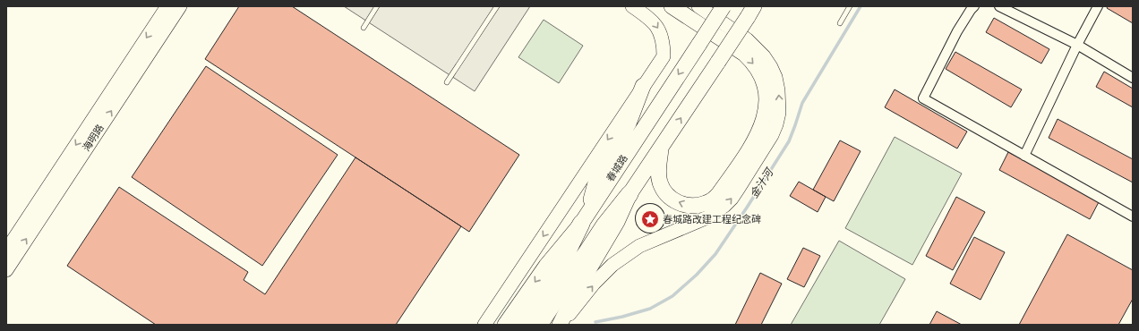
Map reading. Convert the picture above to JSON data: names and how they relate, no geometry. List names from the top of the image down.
{
  "streets": {
    "main road": ["海明路", "春城路"]
  },
  "water": ["金汁河"],
  "places": {
    "place": ["春城路改建工程纪念碑"]
  }
}
